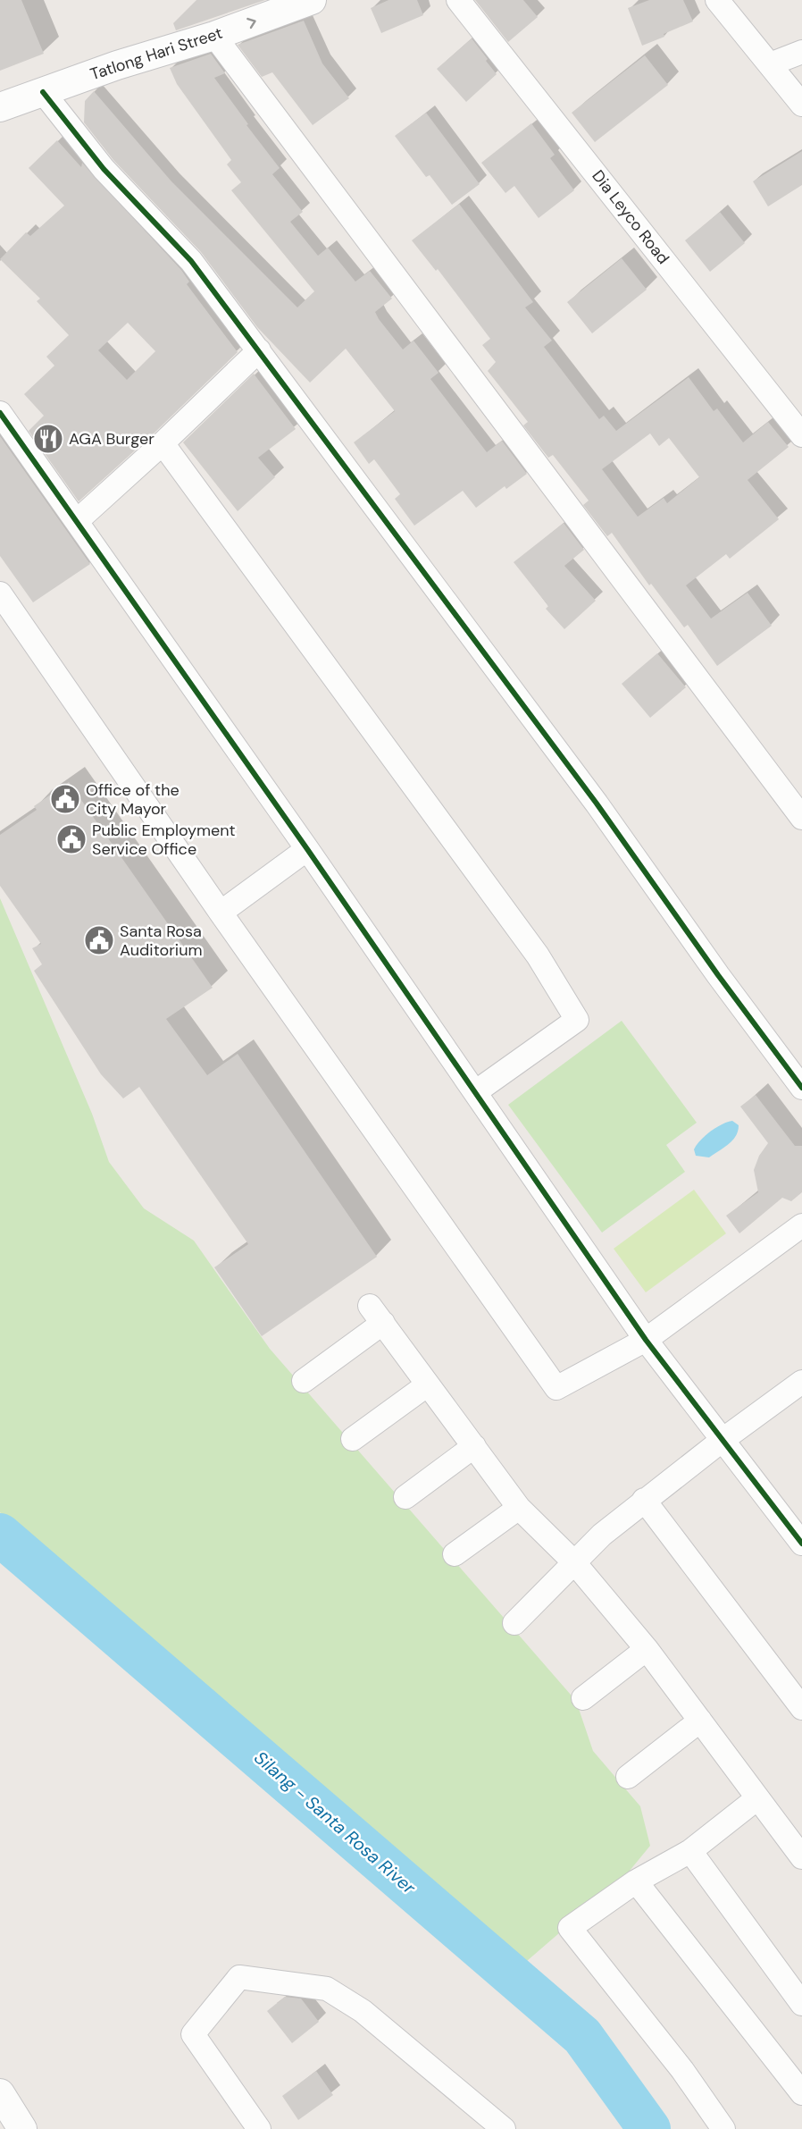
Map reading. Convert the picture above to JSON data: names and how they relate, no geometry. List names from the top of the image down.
{
  "streets": {
    "street": ["Tatlong Hari Street", "Dia Leyco Road"]
  },
  "water": ["Silang - Santa Rosa River"],
  "places": {
    "restaurant": ["AGA Burger"],
    "public building": ["Office of the City Mayor", "Public Employment Service Office", "Santa Rosa Auditorium"]
  }
}
